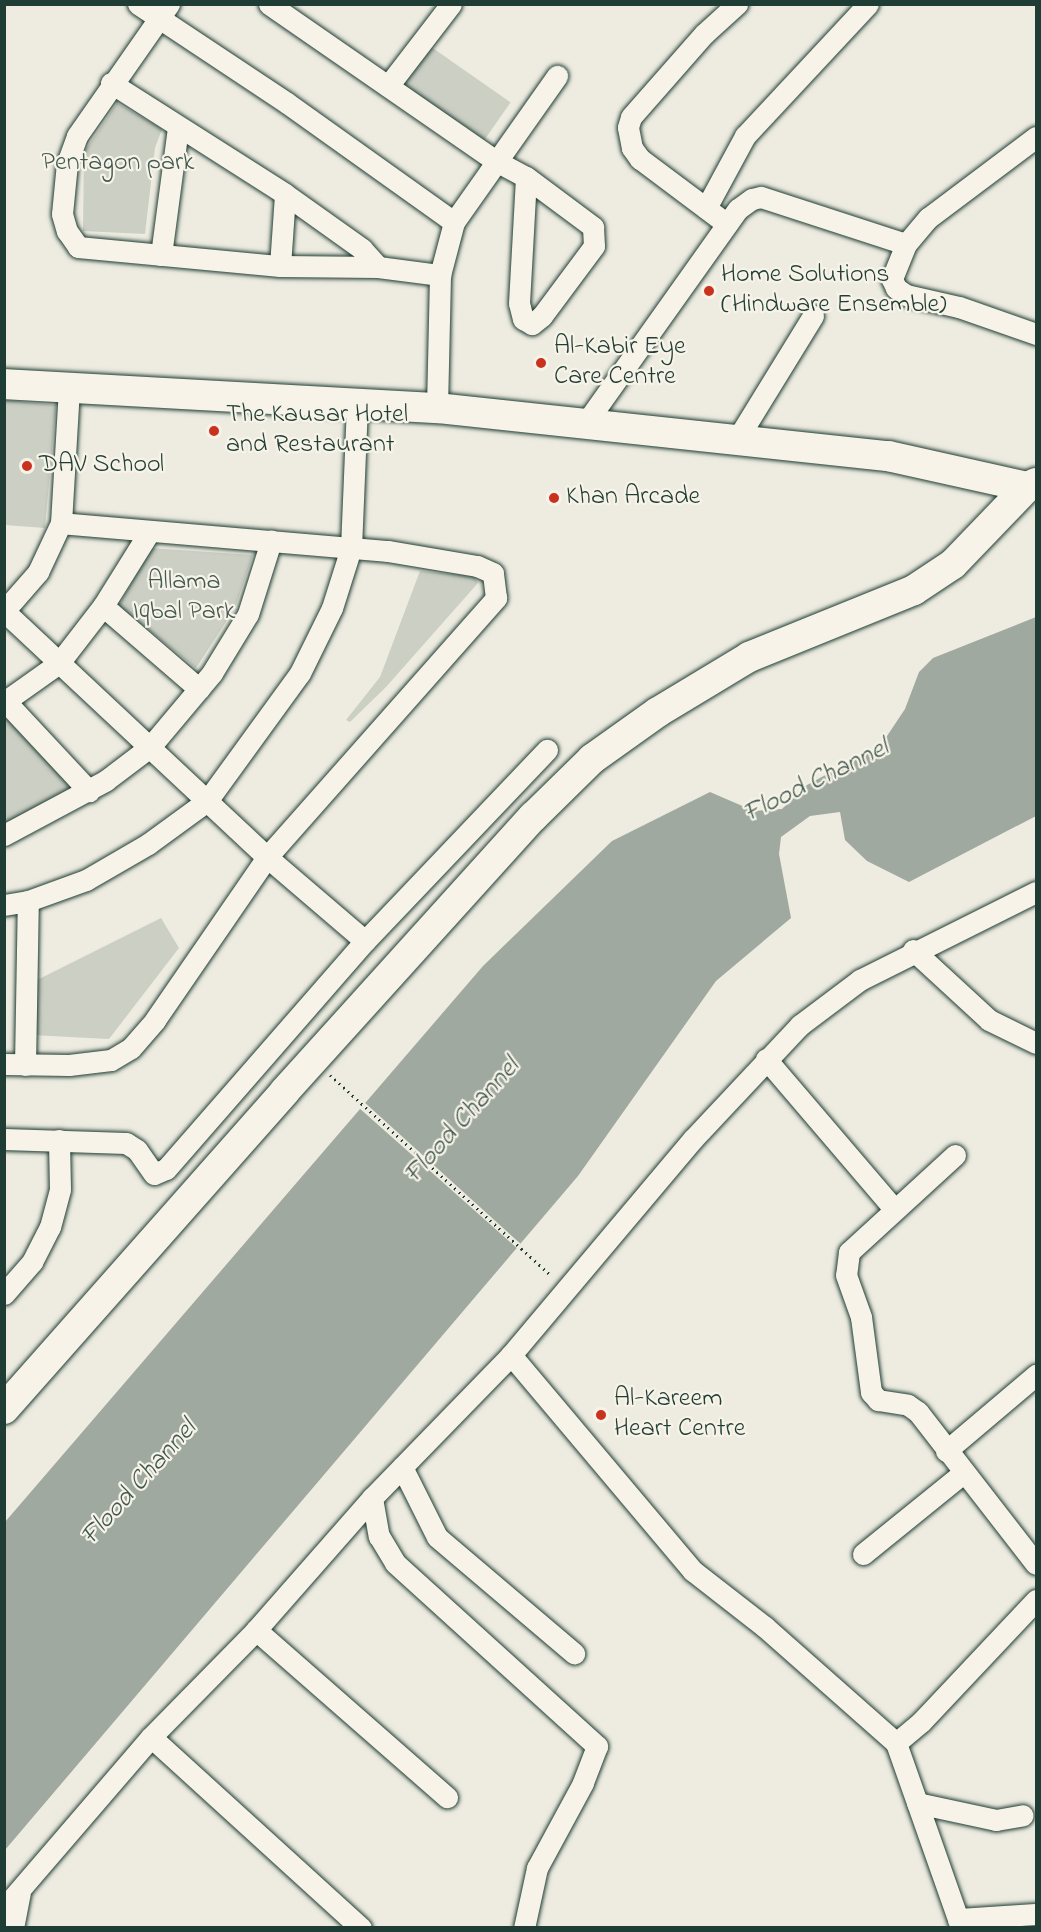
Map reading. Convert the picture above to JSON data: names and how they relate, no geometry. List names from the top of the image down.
{
  "water": ["Flood Channel"],
  "parks": ["Pentagon park", "Allama Iqbal Park"],
  "places": [
    "Home Solutions (Hindware Ensemble)",
    "Al-Kabir Eye Care Centre",
    "The Kausar Hotel and Restaurant",
    "DAV School",
    "Khan Arcade",
    "Al-Kareem Heart Centre"
  ]
}
